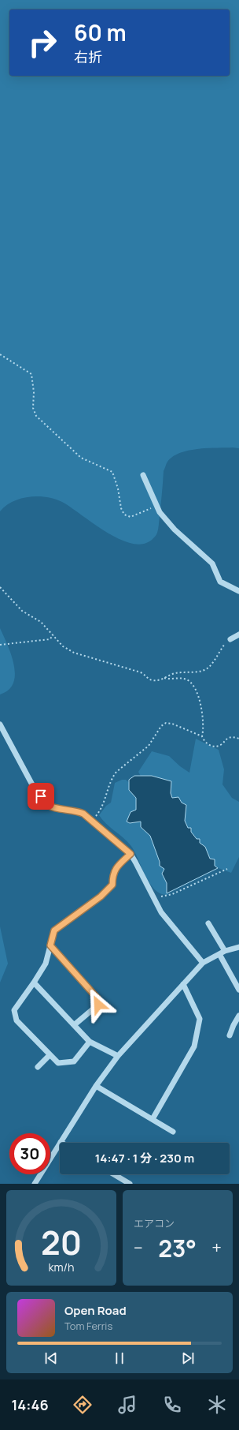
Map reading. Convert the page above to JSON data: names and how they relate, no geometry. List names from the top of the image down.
{
  "page": {
    "turn": ["60 m", "右折"],
    "limit": "30",
    "trip": "14:47 · 1 分 · 230 m",
    "tile": "エアコン",
    "heat": ["−", "23°", "+"],
    "song": ["Open Road", "Tom Ferris"],
    "tabs": "14:46",
    "gauge": ["20", "km/h"]
  }
}
